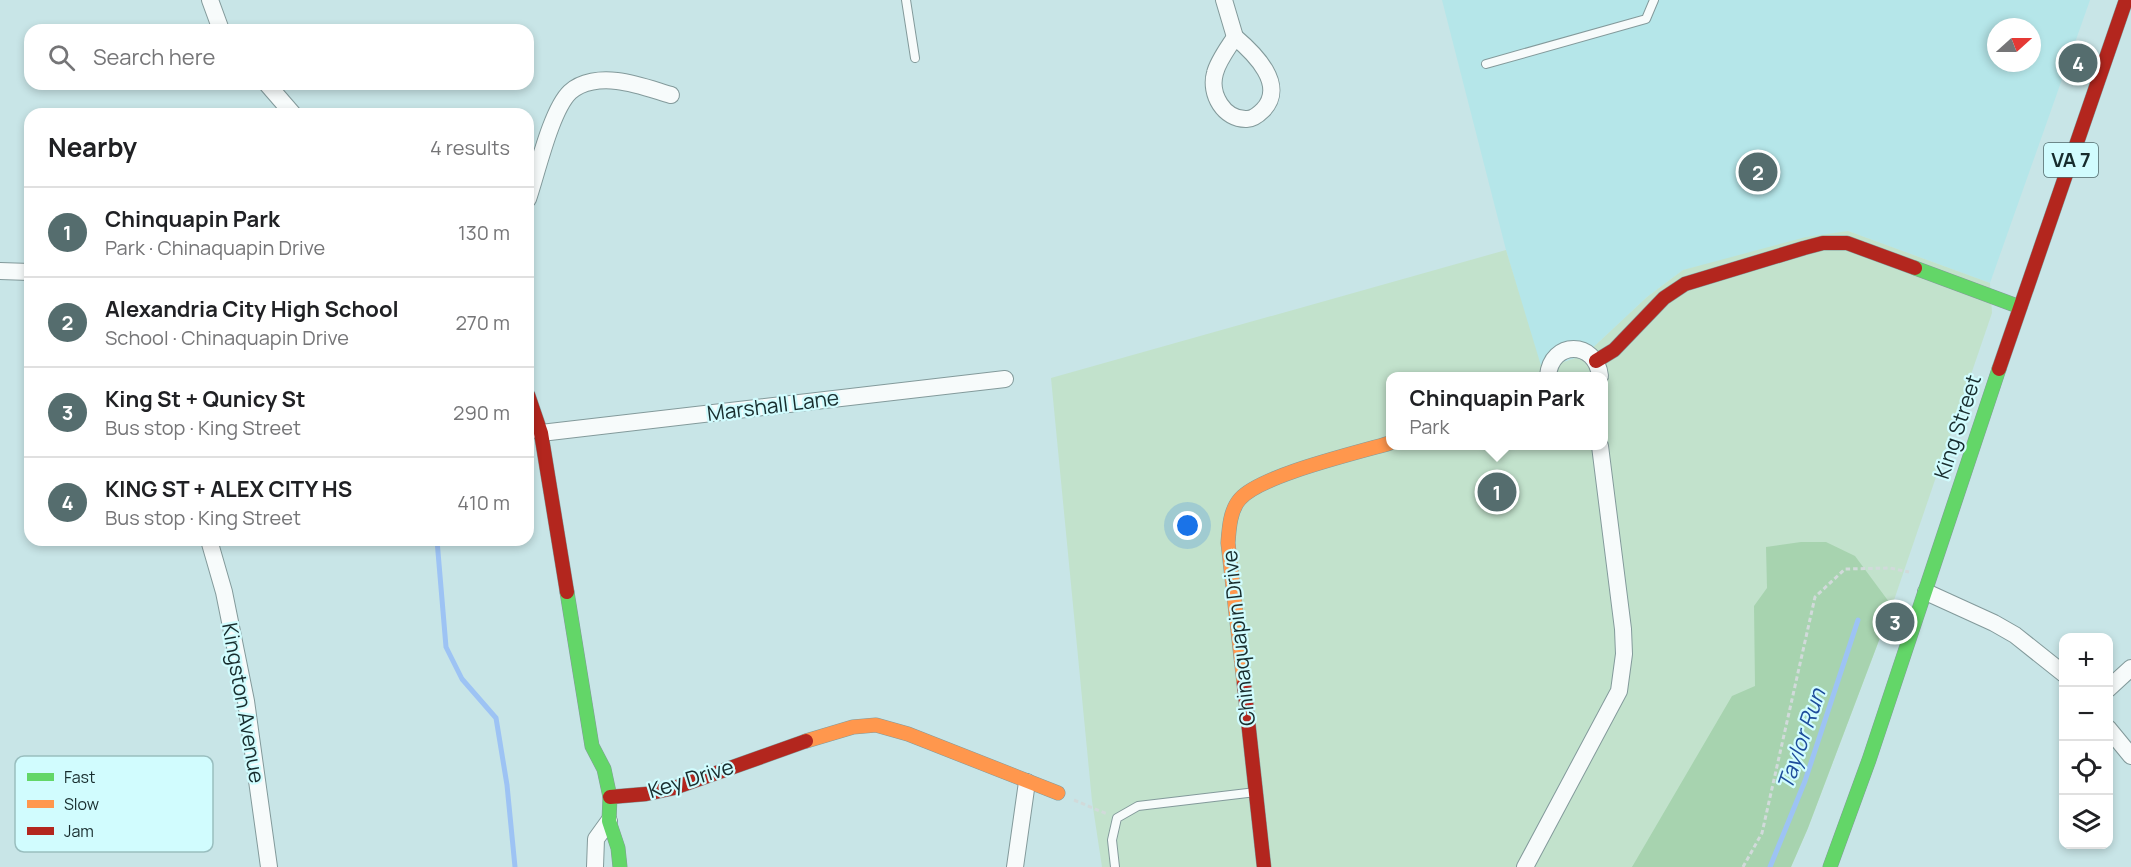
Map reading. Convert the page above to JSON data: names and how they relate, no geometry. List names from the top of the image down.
{
  "streets": {
    "street": [
      "VA 7",
      "Marshall Lane",
      "King Street",
      "Chinaquapin Drive",
      "Kingston Avenue",
      "Key Drive"
    ]
  },
  "water": ["Taylor Run"],
  "legend": ["Fast", "Slow", "Jam"],
  "north": "right",
  "page": {
    "search": "Search here",
    "pins": [
      "4",
      "2",
      "1",
      "3"
    ],
    "heading": ["Nearby", "4 results"],
    "list": [
      {
        "mark": "1",
        "name": "Chinquapin Park",
        "note": "Park · Chinaquapin Drive",
        "value": "130 m"
      },
      {
        "mark": "2",
        "name": "Alexandria City High School",
        "note": "School · Chinaquapin Drive",
        "value": "270 m"
      },
      {
        "mark": "3",
        "name": "King St + Qunicy St",
        "note": "Bus stop · King Street",
        "value": "290 m"
      },
      {
        "mark": "4",
        "name": "KING ST + ALEX CITY HS",
        "note": "Bus stop · King Street",
        "value": "410 m"
      }
    ],
    "popup": ["Chinquapin Park", "Park"],
    "map_buttons": ["+", "−"]
  }
}
